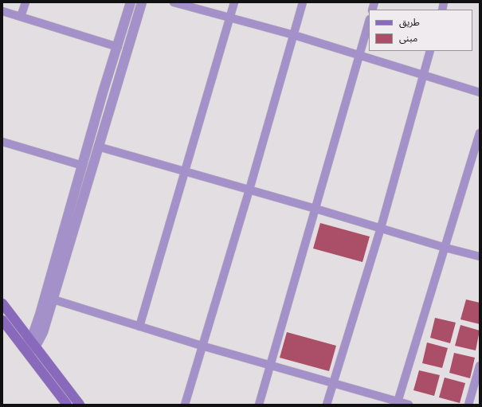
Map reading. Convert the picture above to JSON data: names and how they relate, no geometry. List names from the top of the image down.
{
  "legend": ["طريق", "مبنى"]
}
